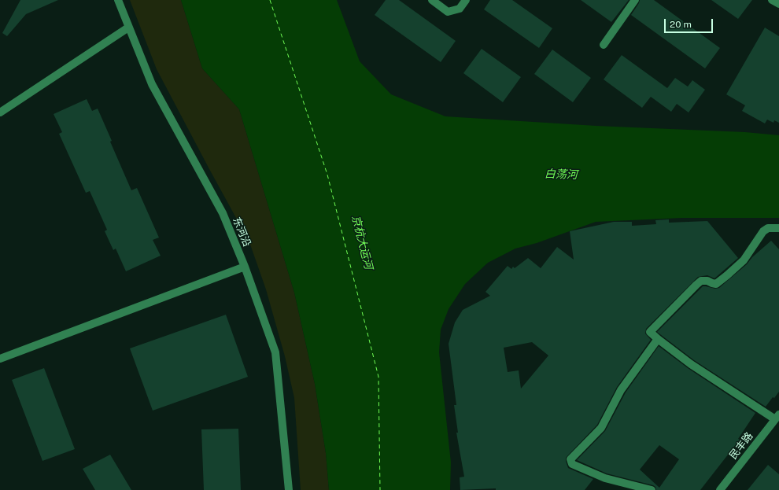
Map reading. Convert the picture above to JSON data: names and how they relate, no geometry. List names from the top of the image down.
{
  "streets": {
    "street": ["东河沿", "民丰路"]
  },
  "water": ["白荡河", "京杭大运河"],
  "scale_bar": "20 m"
}
